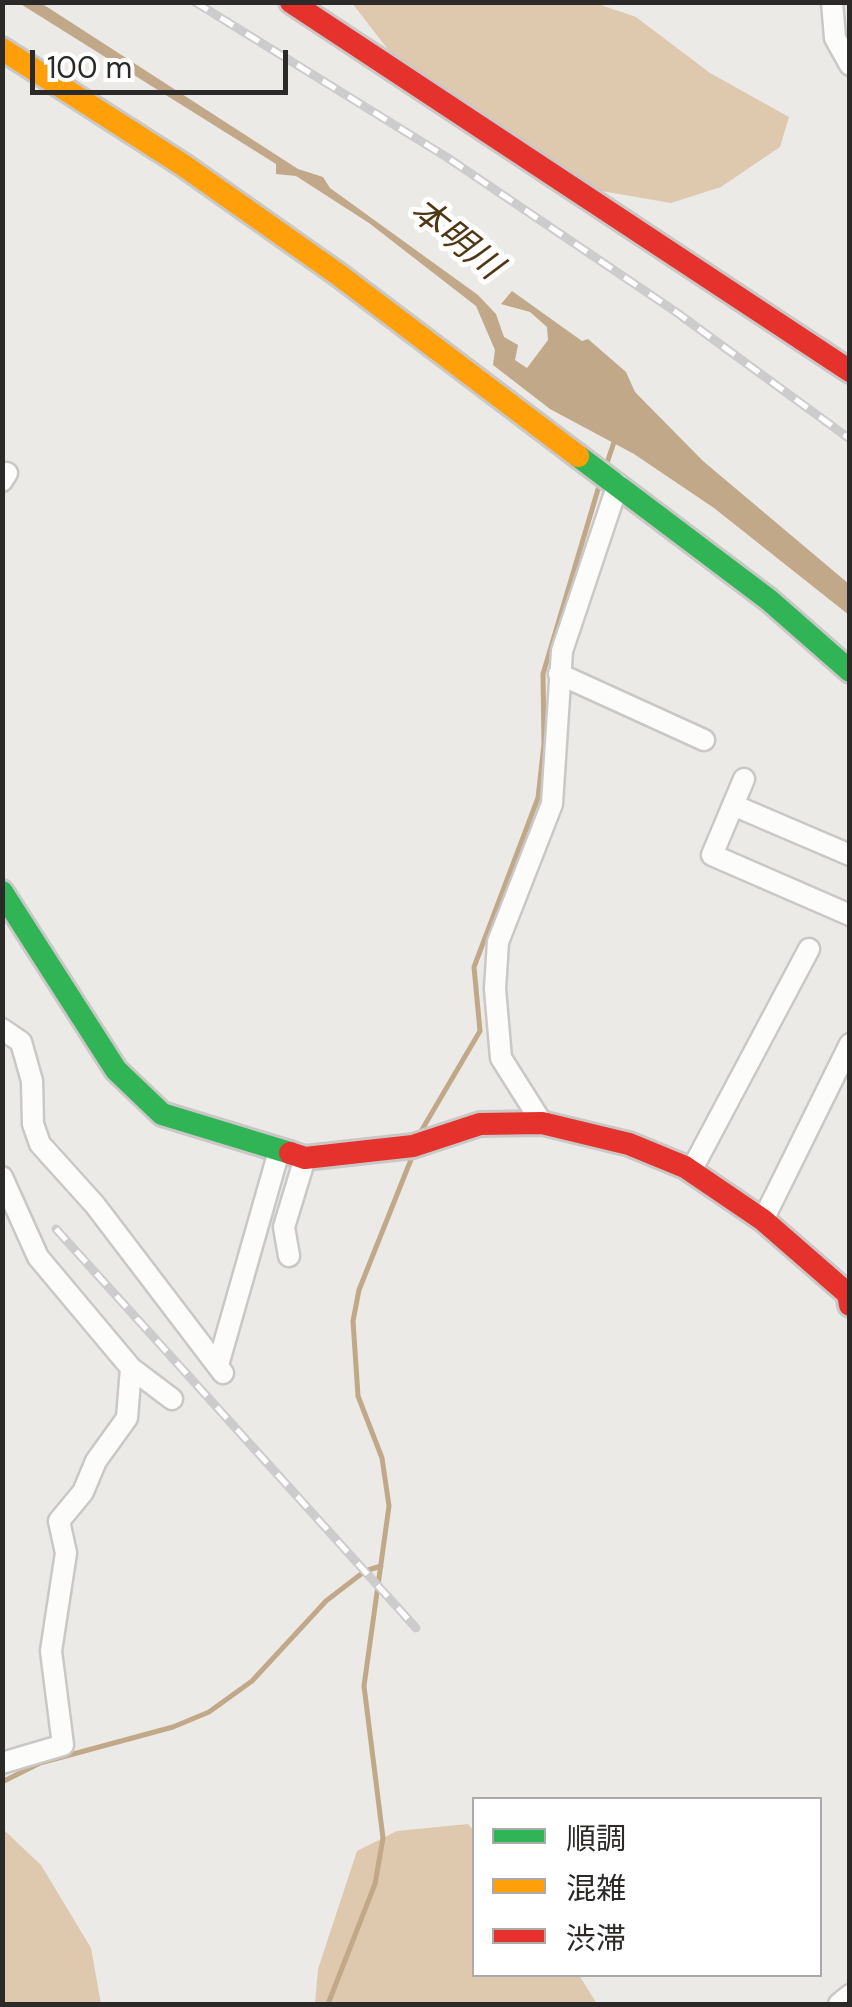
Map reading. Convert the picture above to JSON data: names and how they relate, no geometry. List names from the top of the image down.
{
  "water": ["本明川"],
  "legend": ["順調", "混雑", "渋滞"],
  "scale_bar": "100 m"
}
